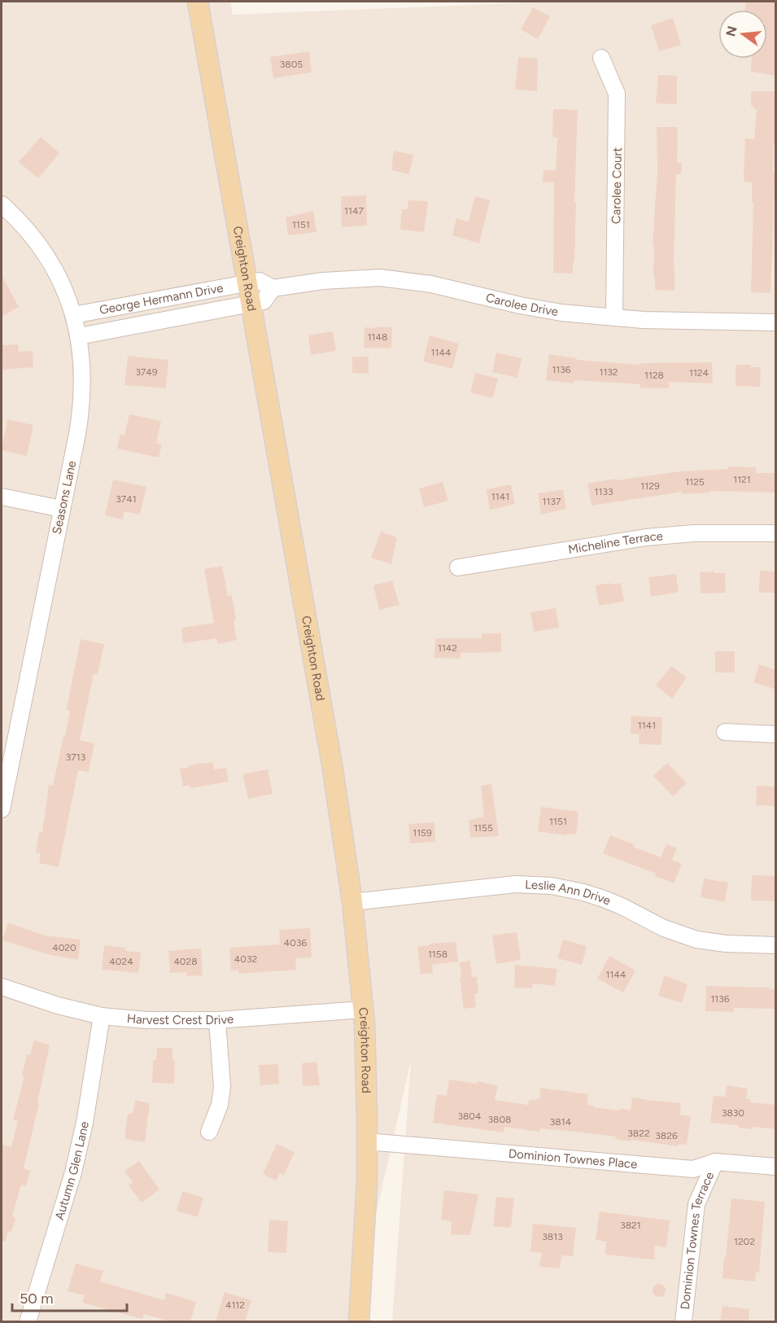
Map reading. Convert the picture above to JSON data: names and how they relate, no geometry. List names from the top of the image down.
{
  "streets": {
    "main road": ["Creighton Road"],
    "street": [
      "Carolee Court",
      "George Hermann Drive",
      "Carolee Drive",
      "Seasons Lane",
      "Micheline Terrace",
      "Leslie Ann Drive",
      "Harvest Crest Drive",
      "Dominion Townes Place",
      "Autumn Glen Lane",
      "Dominion Townes Terrace"
    ]
  },
  "crossings": [
    ["Carolee Court", "Carolee Drive"],
    ["Creighton Road", "George Hermann Drive"],
    ["Creighton Road", "Carolee Drive"],
    ["Creighton Road", "Leslie Ann Drive"],
    ["Creighton Road", "Harvest Crest Drive"],
    ["Creighton Road", "Dominion Townes Place"],
    ["George Hermann Drive", "Carolee Drive"],
    ["George Hermann Drive", "Seasons Lane"],
    ["Harvest Crest Drive", "Autumn Glen Lane"],
    ["Dominion Townes Place", "Dominion Townes Terrace"]
  ],
  "house_numbers": [
    "3805",
    "1147",
    "1151",
    "1148",
    "1144",
    "1136",
    "3749",
    "1132",
    "1124",
    "1128",
    "1121",
    "1125",
    "1129",
    "1133",
    "1141",
    "3741",
    "1137",
    "1142",
    "1141",
    "3713",
    "1151",
    "1155",
    "1159",
    "4036",
    "4020",
    "1158",
    "4032",
    "4024",
    "4028",
    "1144",
    "1136",
    "3830",
    "3804",
    "3808",
    "3814",
    "3822",
    "3826",
    "3821",
    "3813",
    "1202",
    "4112"
  ],
  "scale_bar": "50 m",
  "north": "left"
}
